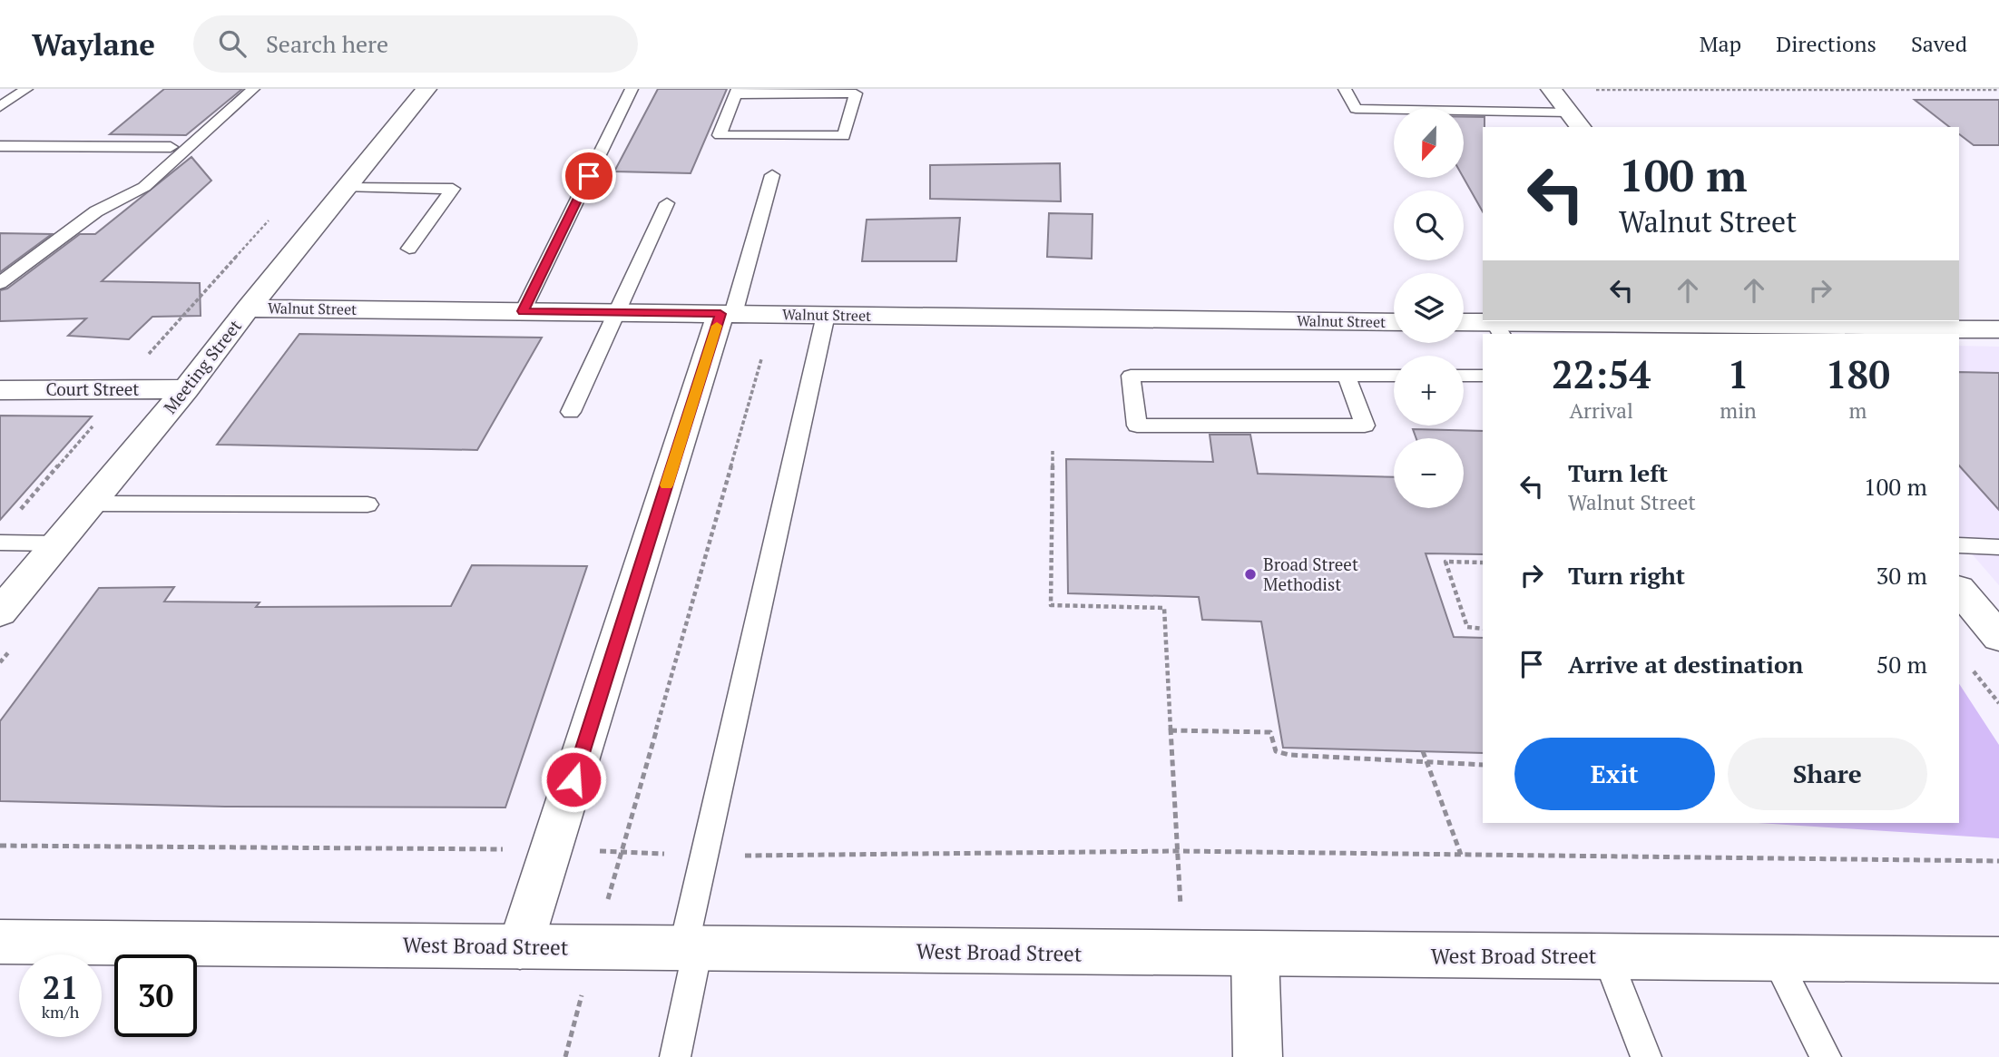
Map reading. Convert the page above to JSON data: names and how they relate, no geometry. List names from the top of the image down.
{
  "streets": {
    "street": [
      "Walnut Street",
      "Meeting Street",
      "Court Street",
      "West Broad Street"
    ]
  },
  "crossings": [
    ["Walnut Street", "Meeting Street"],
    ["Meeting Street", "Court Street"]
  ],
  "places": ["Broad Street Methodist"],
  "north": "bottom",
  "page": {
    "header": "Waylane",
    "search": "Search here",
    "nav": ["Map", "Directions", "Saved"],
    "map_buttons": ["+", "−"],
    "turn": ["100 m", "Walnut Street"],
    "eta": [
      "22:54",
      "Arrival",
      "1",
      "min",
      "180",
      "m"
    ],
    "list": [
      {
        "name": "Turn left",
        "note": "Walnut Street",
        "value": "100 m"
      },
      {
        "name": "Turn right",
        "value": "30 m"
      },
      {
        "name": "Arrive at destination",
        "value": "50 m"
      }
    ],
    "buttons": ["Exit", "Share"],
    "speed": "21 km/h",
    "limit": "30"
  }
}
